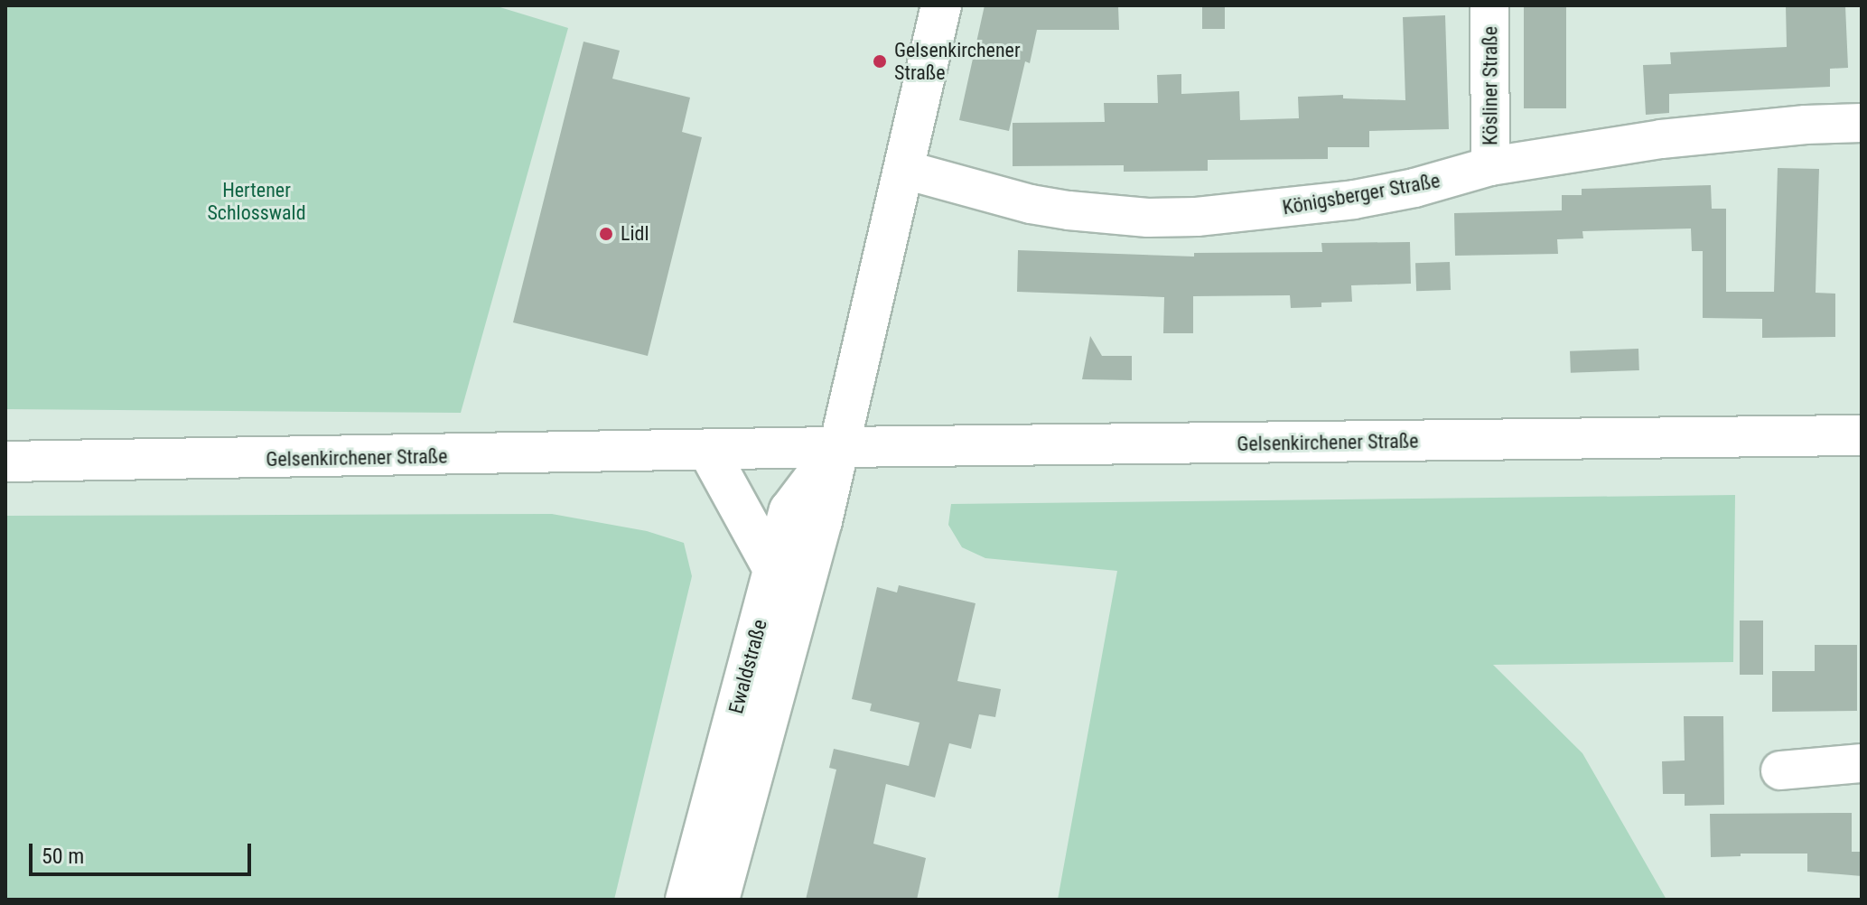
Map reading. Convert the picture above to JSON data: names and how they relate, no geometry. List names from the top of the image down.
{
  "streets": {
    "main road": ["Gelsenkirchener Straße", "Ewaldstraße"],
    "street": ["Kösliner Straße", "Königsberger Straße"]
  },
  "crossings": [
    ["Kösliner Straße", "Königsberger Straße"],
    ["Königsberger Straße", "Ewaldstraße"],
    ["Gelsenkirchener Straße", "Ewaldstraße"]
  ],
  "parks": ["Hertener Schlosswald"],
  "places": ["Gelsenkirchener Straße", "Lidl"],
  "scale_bar": "50 m"
}
